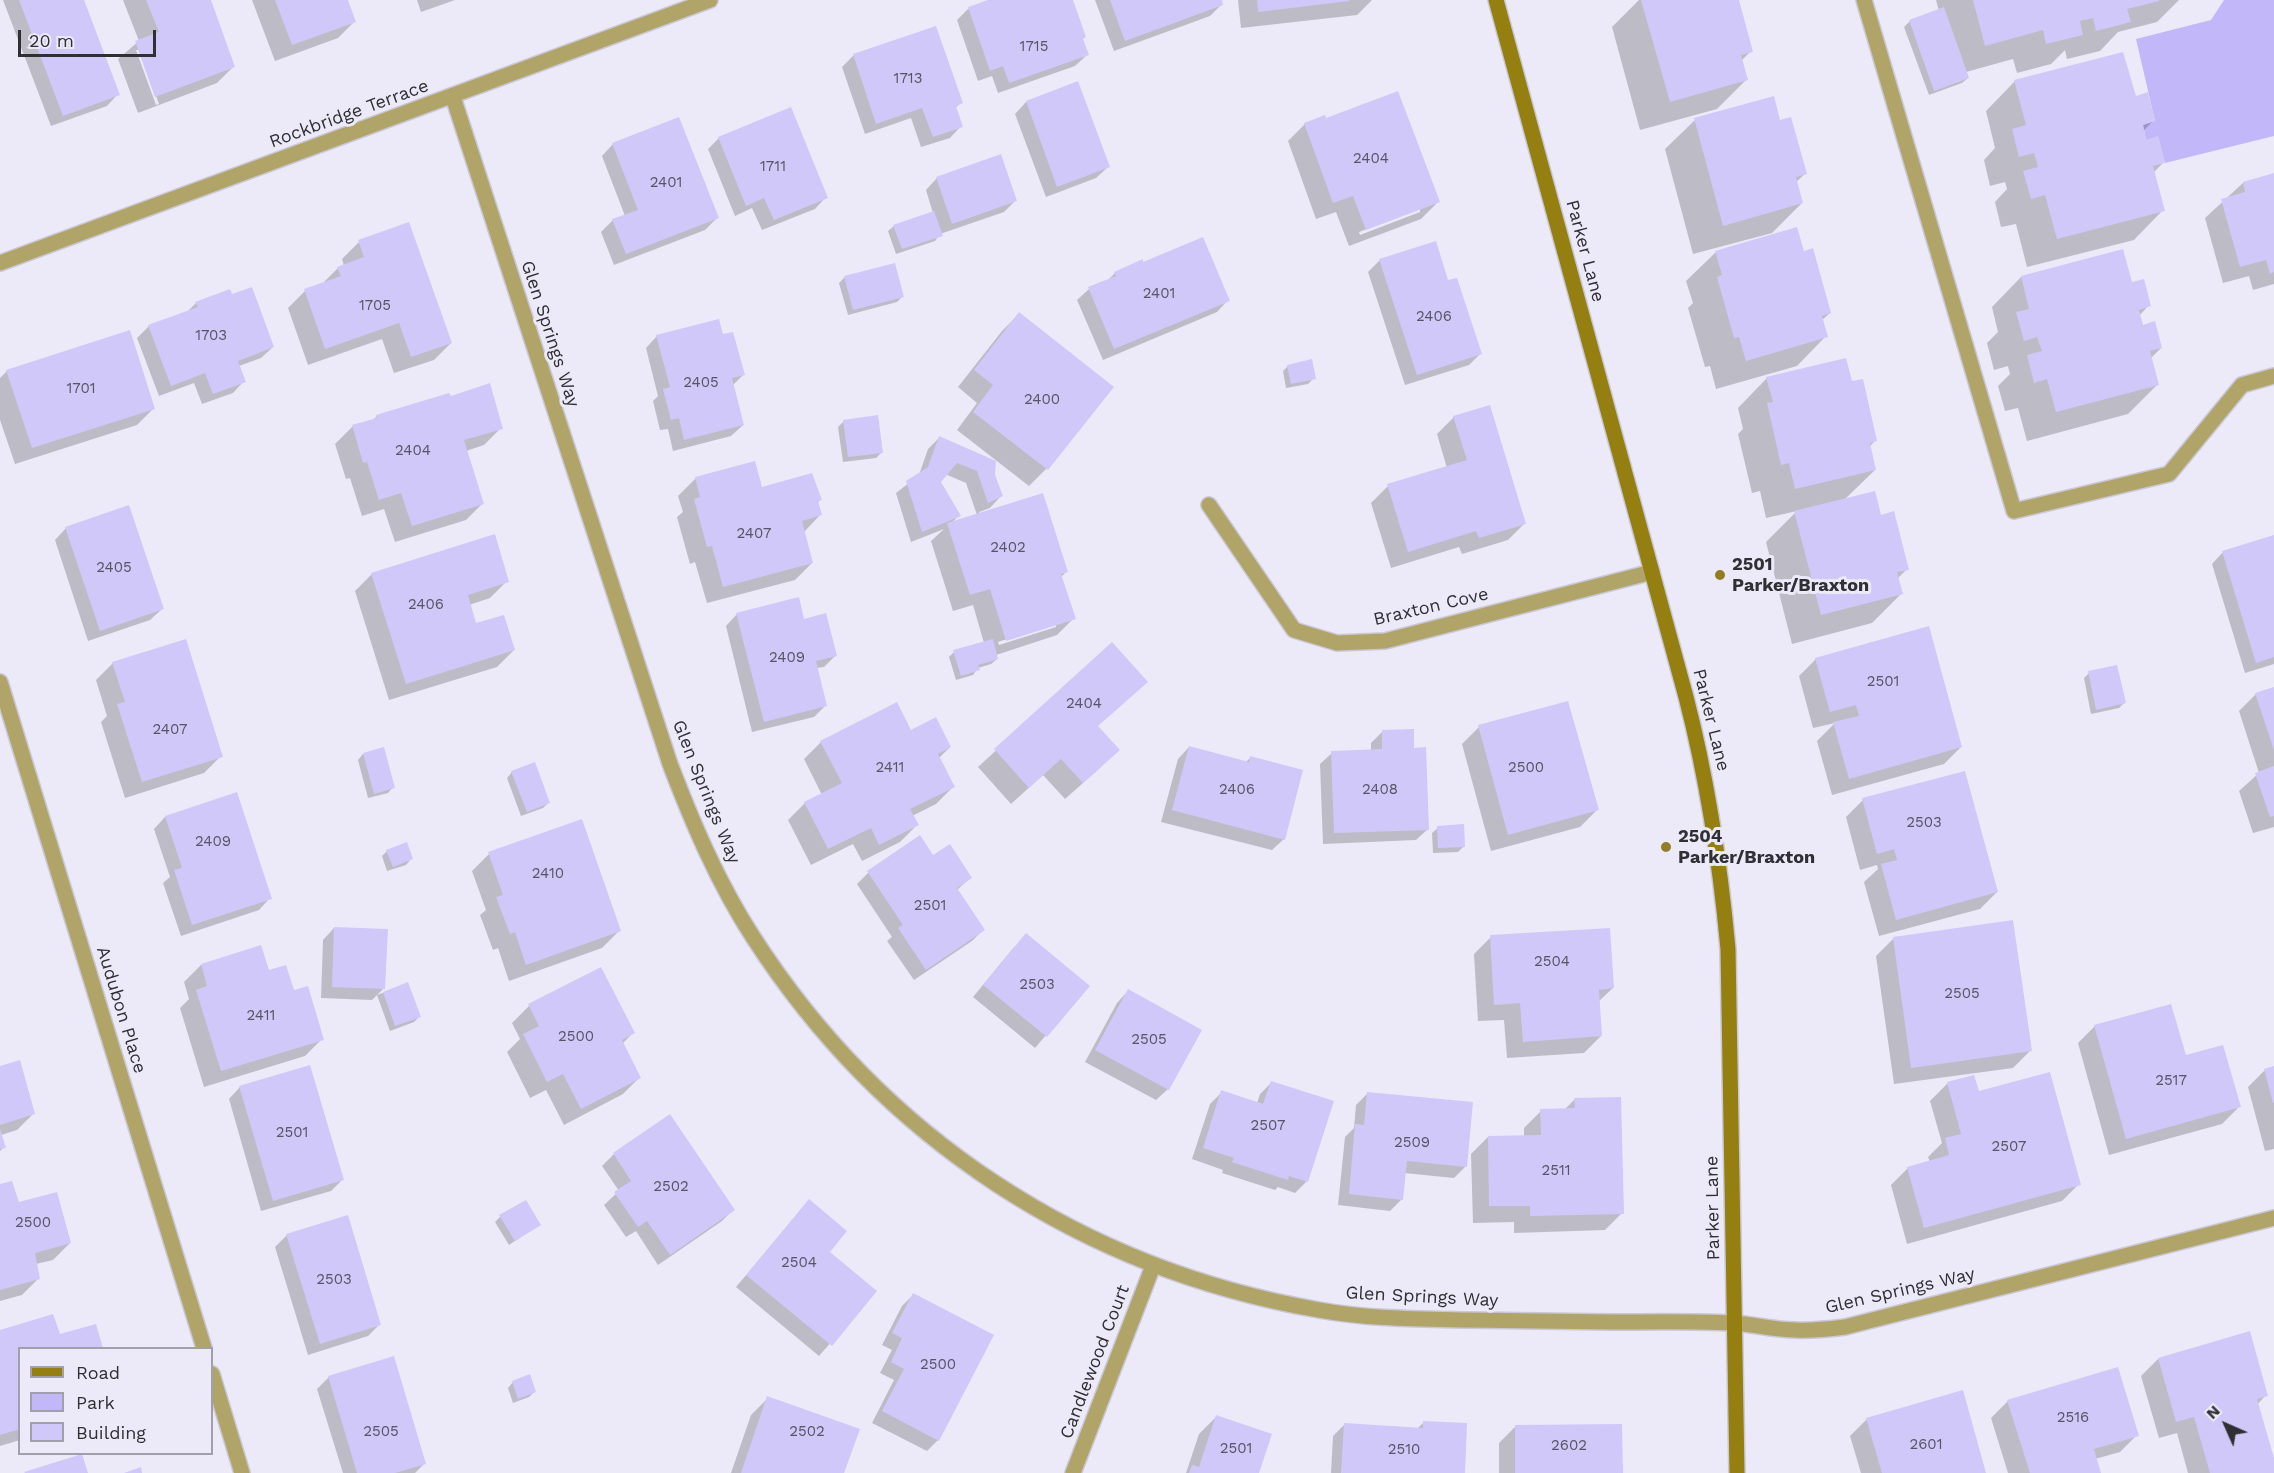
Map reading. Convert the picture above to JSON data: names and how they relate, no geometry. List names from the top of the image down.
{
  "streets": {
    "street": [
      "Rockbridge Terrace",
      "Parker Lane",
      "Glen Springs Way",
      "Braxton Cove",
      "Audubon Place",
      "Candlewood Court"
    ]
  },
  "crossings": [
    ["Rockbridge Terrace", "Glen Springs Way"],
    ["Parker Lane", "Glen Springs Way"],
    ["Parker Lane", "Braxton Cove"],
    ["Glen Springs Way", "Candlewood Court"]
  ],
  "places": ["2501 Parker/Braxton", "2504 Parker/Braxton"],
  "house_numbers": [
    "1715",
    "1713",
    "2404",
    "1711",
    "2401",
    "2401",
    "1705",
    "2406",
    "1703",
    "2405",
    "1701",
    "2400",
    "2404",
    "2407",
    "2402",
    "2405",
    "2406",
    "2409",
    "2501",
    "2404",
    "2407",
    "2411",
    "2500",
    "2406",
    "2408",
    "2503",
    "2409",
    "2410",
    "2501",
    "2504",
    "2503",
    "2505",
    "2411",
    "2500",
    "2505",
    "2517",
    "2507",
    "2501",
    "2509",
    "2507",
    "2511",
    "2502",
    "2500",
    "2504",
    "2503",
    "2500",
    "2516",
    "2505",
    "2502",
    "2601",
    "2602",
    "2501",
    "2510"
  ],
  "legend": ["Road", "Park", "Building"],
  "scale_bar": "20 m",
  "north": "top left"
}
